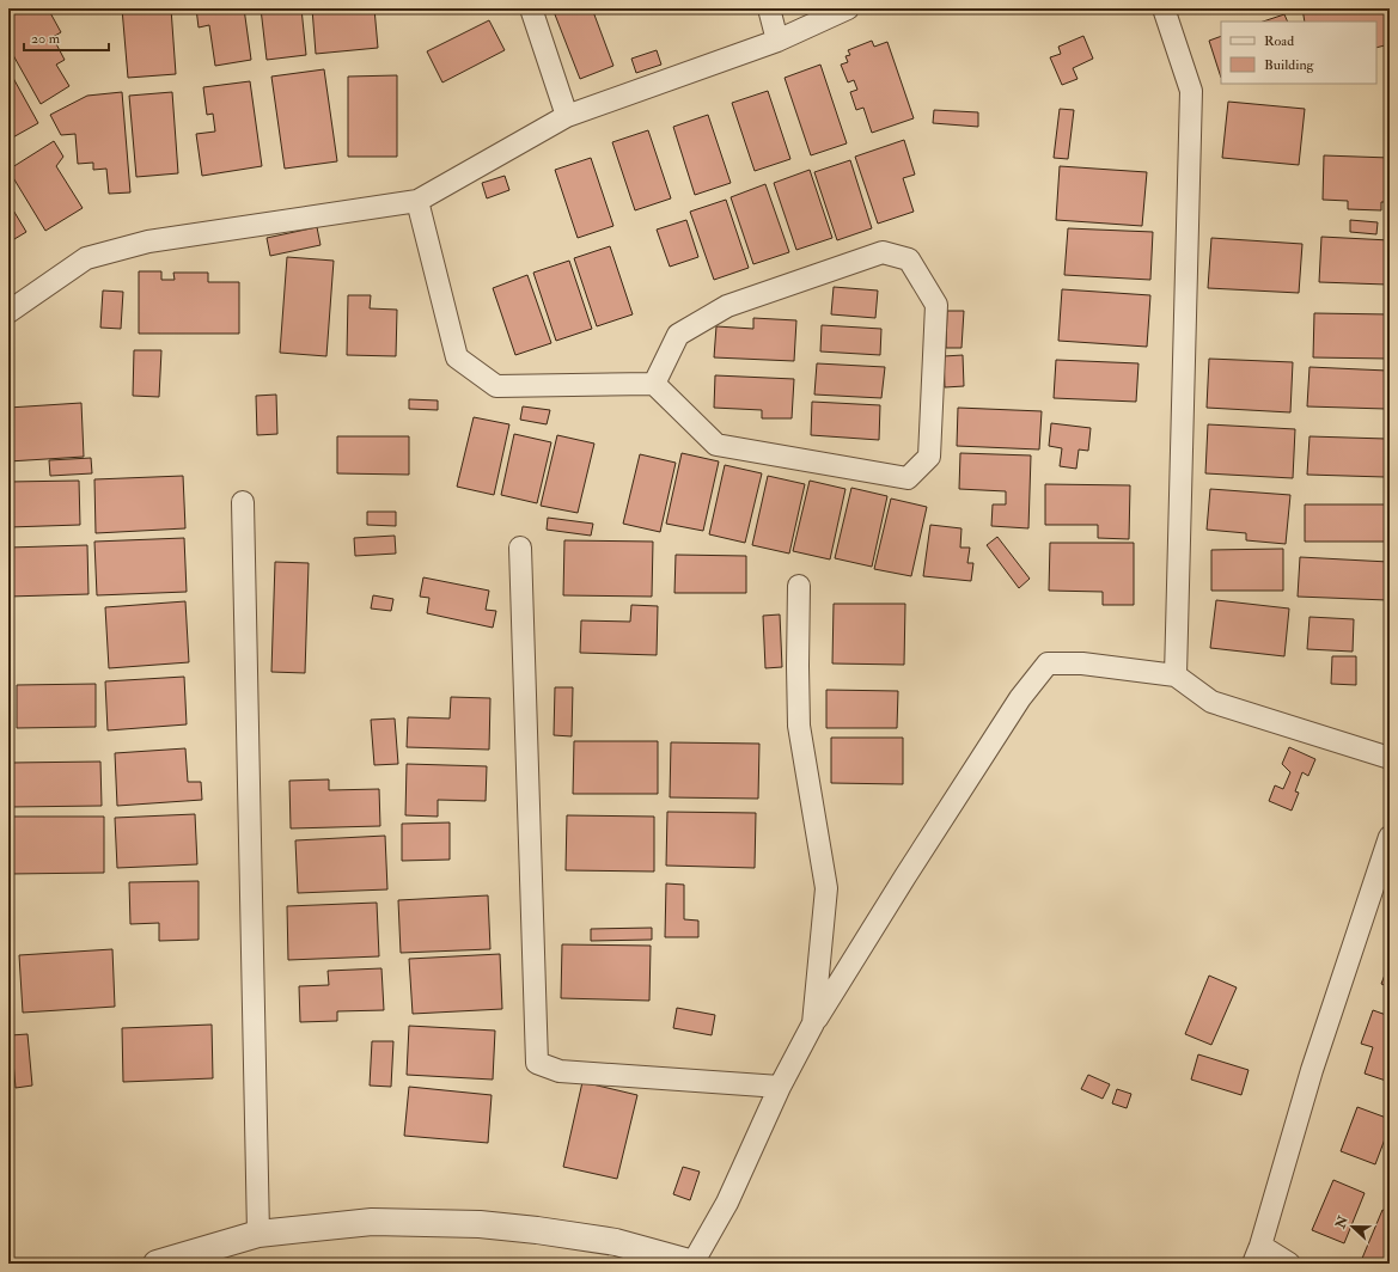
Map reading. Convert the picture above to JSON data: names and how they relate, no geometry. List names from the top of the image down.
{
  "legend": ["Road", "Building"],
  "scale_bar": "20 m",
  "north": "left"
}
